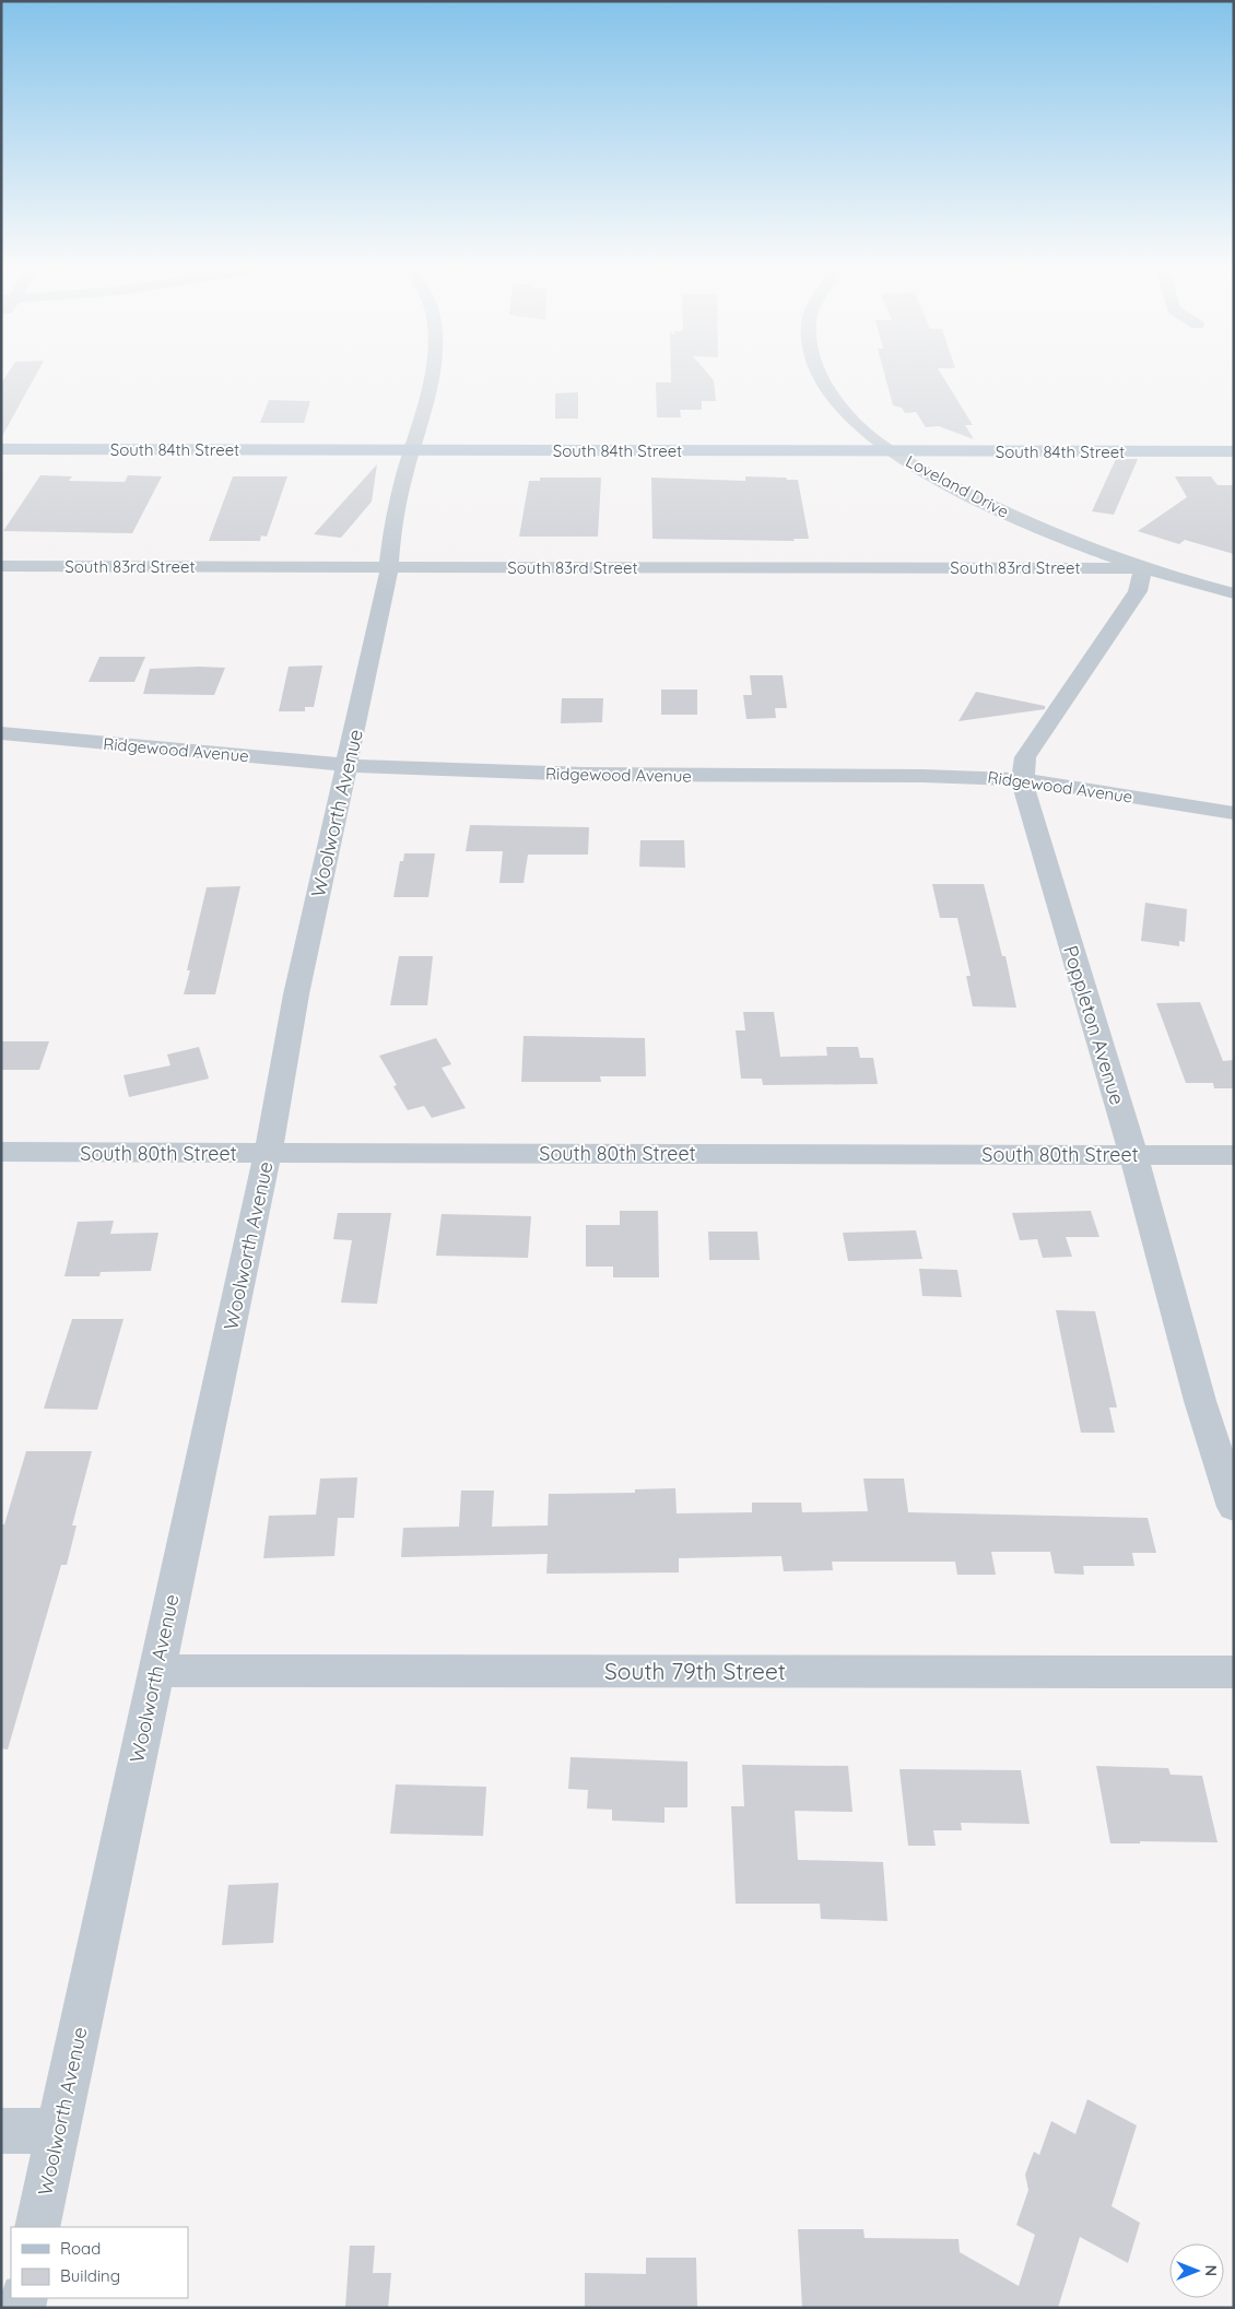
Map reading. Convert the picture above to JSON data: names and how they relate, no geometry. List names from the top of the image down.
{
  "streets": {
    "main road": ["South 84th Street"],
    "street": [
      "Loveland Drive",
      "South 83rd Street",
      "Ridgewood Avenue",
      "Woolworth Avenue",
      "Poppleton Avenue",
      "South 80th Street",
      "South 79th Street"
    ]
  },
  "crossings": [
    ["South 84th Street", "Loveland Drive"],
    ["South 84th Street", "Woolworth Avenue"],
    ["Loveland Drive", "South 83rd Street"],
    ["Loveland Drive", "Poppleton Avenue"],
    ["South 83rd Street", "Woolworth Avenue"],
    ["South 83rd Street", "Poppleton Avenue"],
    ["Ridgewood Avenue", "Woolworth Avenue"],
    ["Ridgewood Avenue", "Poppleton Avenue"],
    ["Woolworth Avenue", "South 80th Street"],
    ["Woolworth Avenue", "South 79th Street"],
    ["Poppleton Avenue", "South 80th Street"]
  ],
  "legend": ["Road", "Building"],
  "north": "right"
}
